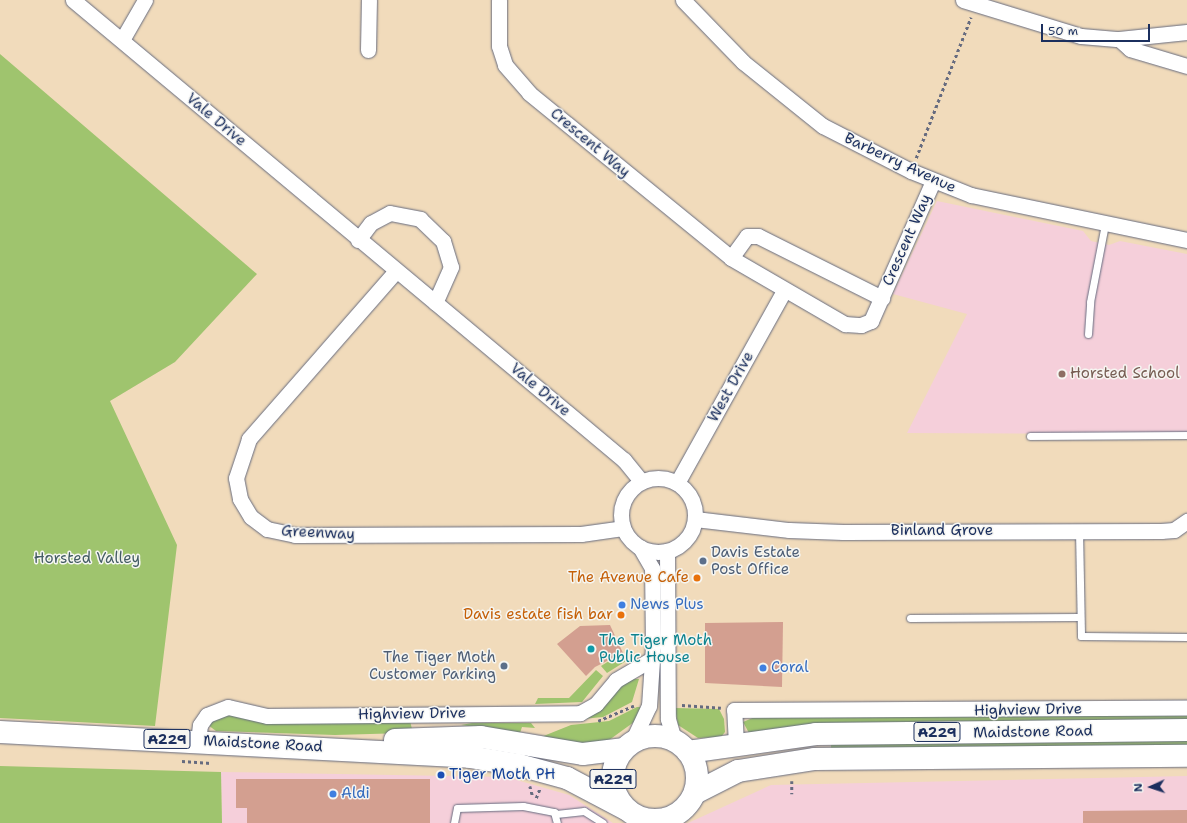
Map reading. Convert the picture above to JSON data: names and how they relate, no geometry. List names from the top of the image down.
{
  "streets": {
    "main road": ["A229", "Maidstone Road"],
    "street": [
      "Vale Drive",
      "Crescent Way",
      "Barberry Avenue",
      "West Drive",
      "Binland Grove",
      "Greenway",
      "Highview Drive"
    ]
  },
  "crossings": [
    ["Vale Drive", "West Drive"],
    ["Vale Drive", "Binland Grove"],
    ["Vale Drive", "Greenway"],
    ["Crescent Way", "Barberry Avenue"],
    ["Crescent Way", "West Drive"],
    ["West Drive", "Binland Grove"],
    ["West Drive", "Greenway"],
    ["Binland Grove", "Greenway"],
    ["Highview Drive", "Maidstone Road"],
    ["A229", "Maidstone Road"]
  ],
  "parks": ["Horsted Valley"],
  "places": [
    "Horsted School",
    "Davis Estate Post Office",
    "The Avenue Cafe",
    "News Plus",
    "Davis estate fish bar",
    "The Tiger Moth Public House",
    "The Tiger Moth Customer Parking",
    "Coral",
    "Tiger Moth PH",
    "Aldi"
  ],
  "scale_bar": "50 m",
  "north": "left"
}
